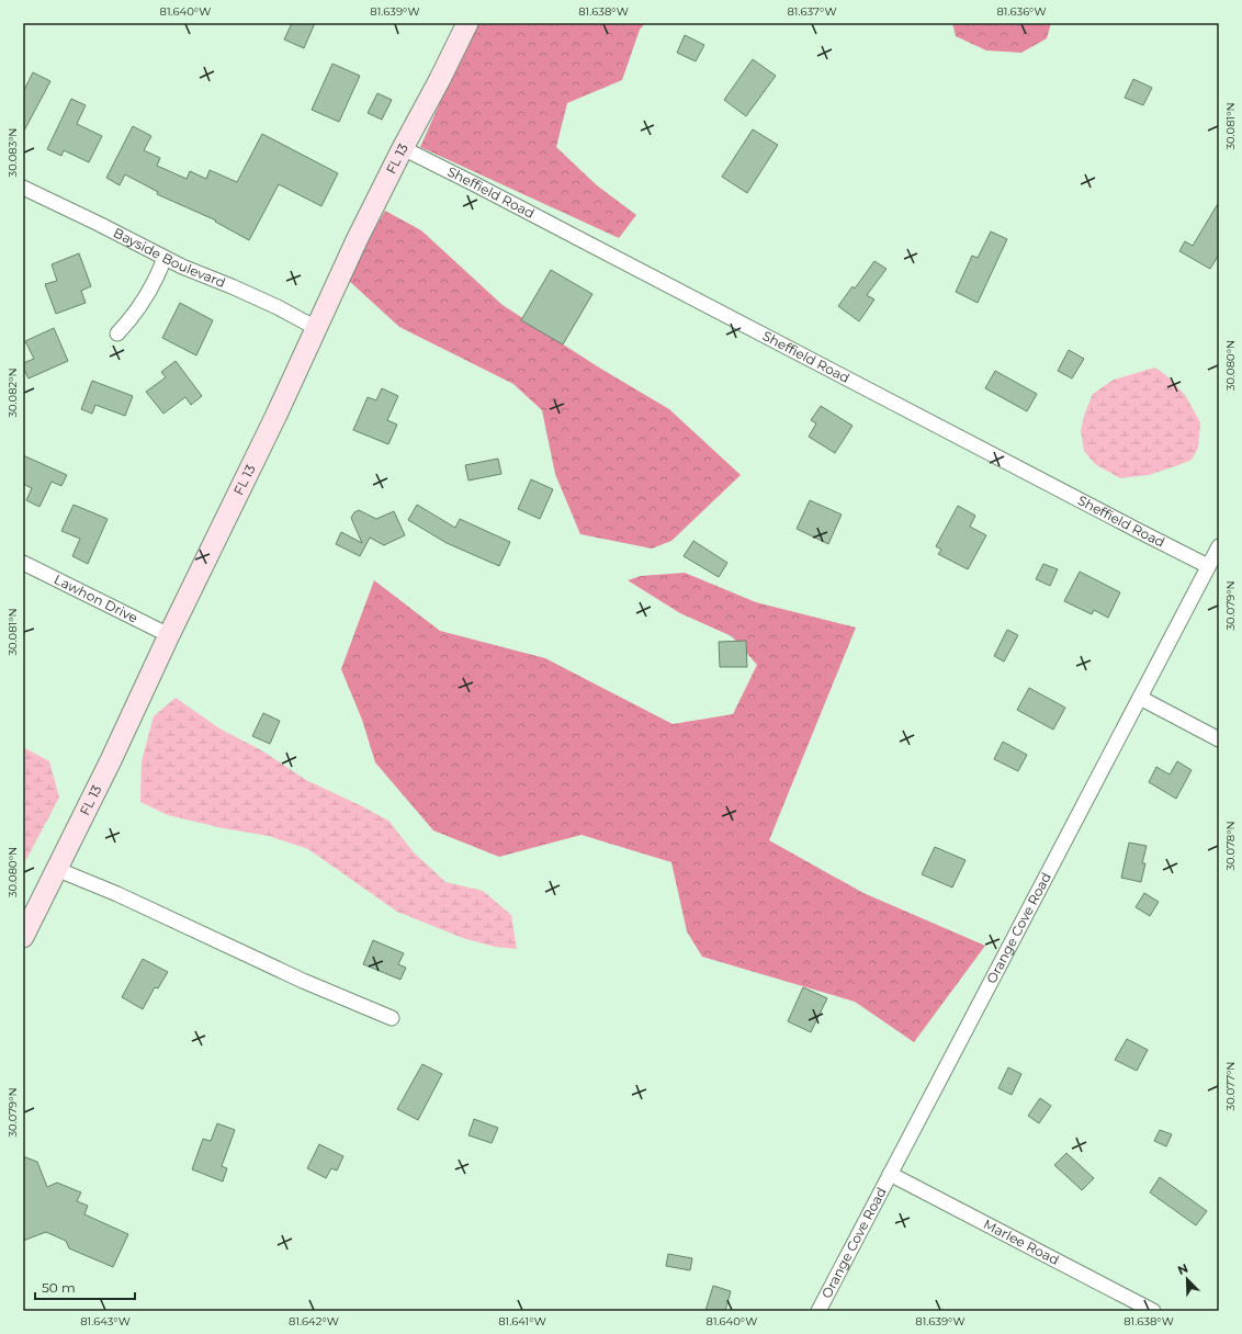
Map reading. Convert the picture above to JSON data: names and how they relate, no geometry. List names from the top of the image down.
{
  "streets": {
    "main road": ["FL 13"],
    "street": [
      "Sheffield Road",
      "Bayside Boulevard",
      "Lawhon Drive",
      "Orange Cove Road",
      "Marlee Road"
    ]
  },
  "crossings": [
    ["FL 13", "Sheffield Road"],
    ["FL 13", "Bayside Boulevard"],
    ["FL 13", "Lawhon Drive"],
    ["Sheffield Road", "Orange Cove Road"],
    ["Orange Cove Road", "Marlee Road"]
  ],
  "scale_bar": "50 m",
  "north": "top left",
  "coordinates": [
    "81.640°W",
    "81.639°W",
    "81.638°W",
    "81.637°W",
    "81.636°W",
    "30.081°N",
    "30.083°N",
    "30.080°N",
    "30.082°N",
    "30.079°N",
    "30.078°N",
    "30.077°N",
    "81.643°W",
    "81.642°W",
    "81.641°W"
  ]
}
